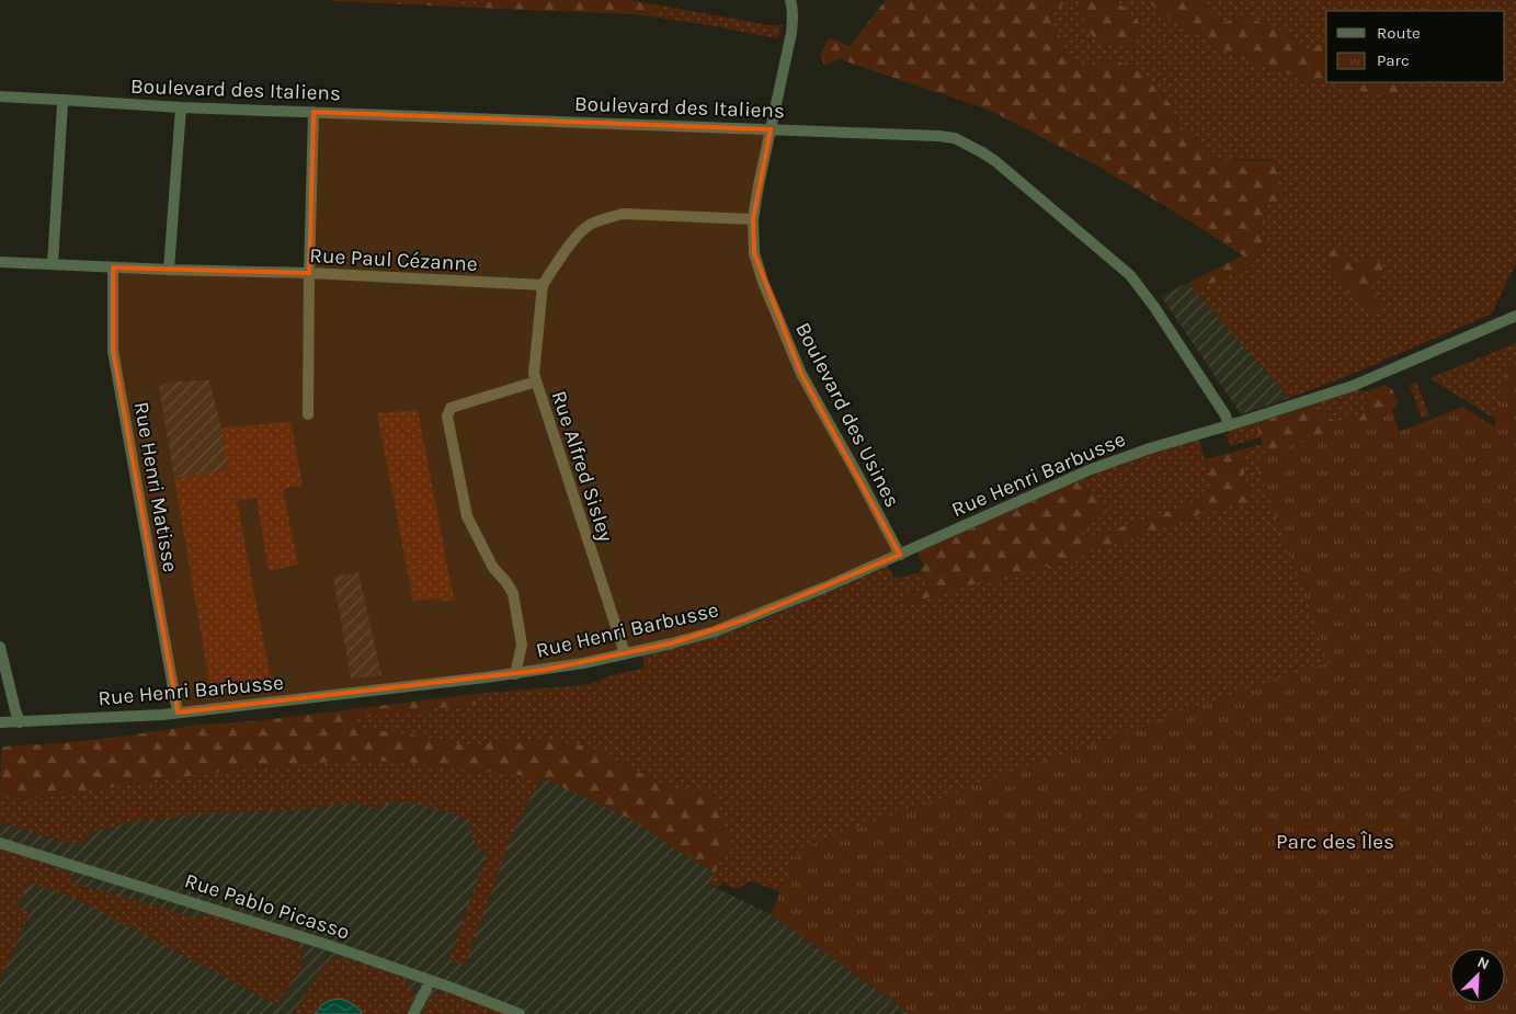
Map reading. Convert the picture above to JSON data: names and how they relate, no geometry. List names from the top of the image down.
{
  "streets": {
    "street": [
      "Boulevard des Italiens",
      "Rue Paul Cézanne",
      "Boulevard des Usines",
      "Rue Alfred Sisley",
      "Rue Henri Barbusse",
      "Rue Henri Matisse",
      "Rue Pablo Picasso"
    ]
  },
  "crossings": [
    ["Boulevard des Italiens", "Boulevard des Usines"],
    ["Boulevard des Italiens", "Rue Henri Barbusse"],
    ["Rue Paul Cézanne", "Rue Alfred Sisley"],
    ["Rue Paul Cézanne", "Rue Henri Matisse"],
    ["Boulevard des Usines", "Rue Henri Barbusse"],
    ["Rue Alfred Sisley", "Rue Henri Barbusse"],
    ["Rue Henri Barbusse", "Rue Henri Matisse"]
  ],
  "parks": ["Parc des Îles"],
  "legend": ["Route", "Parc"],
  "north": "top right"
}
